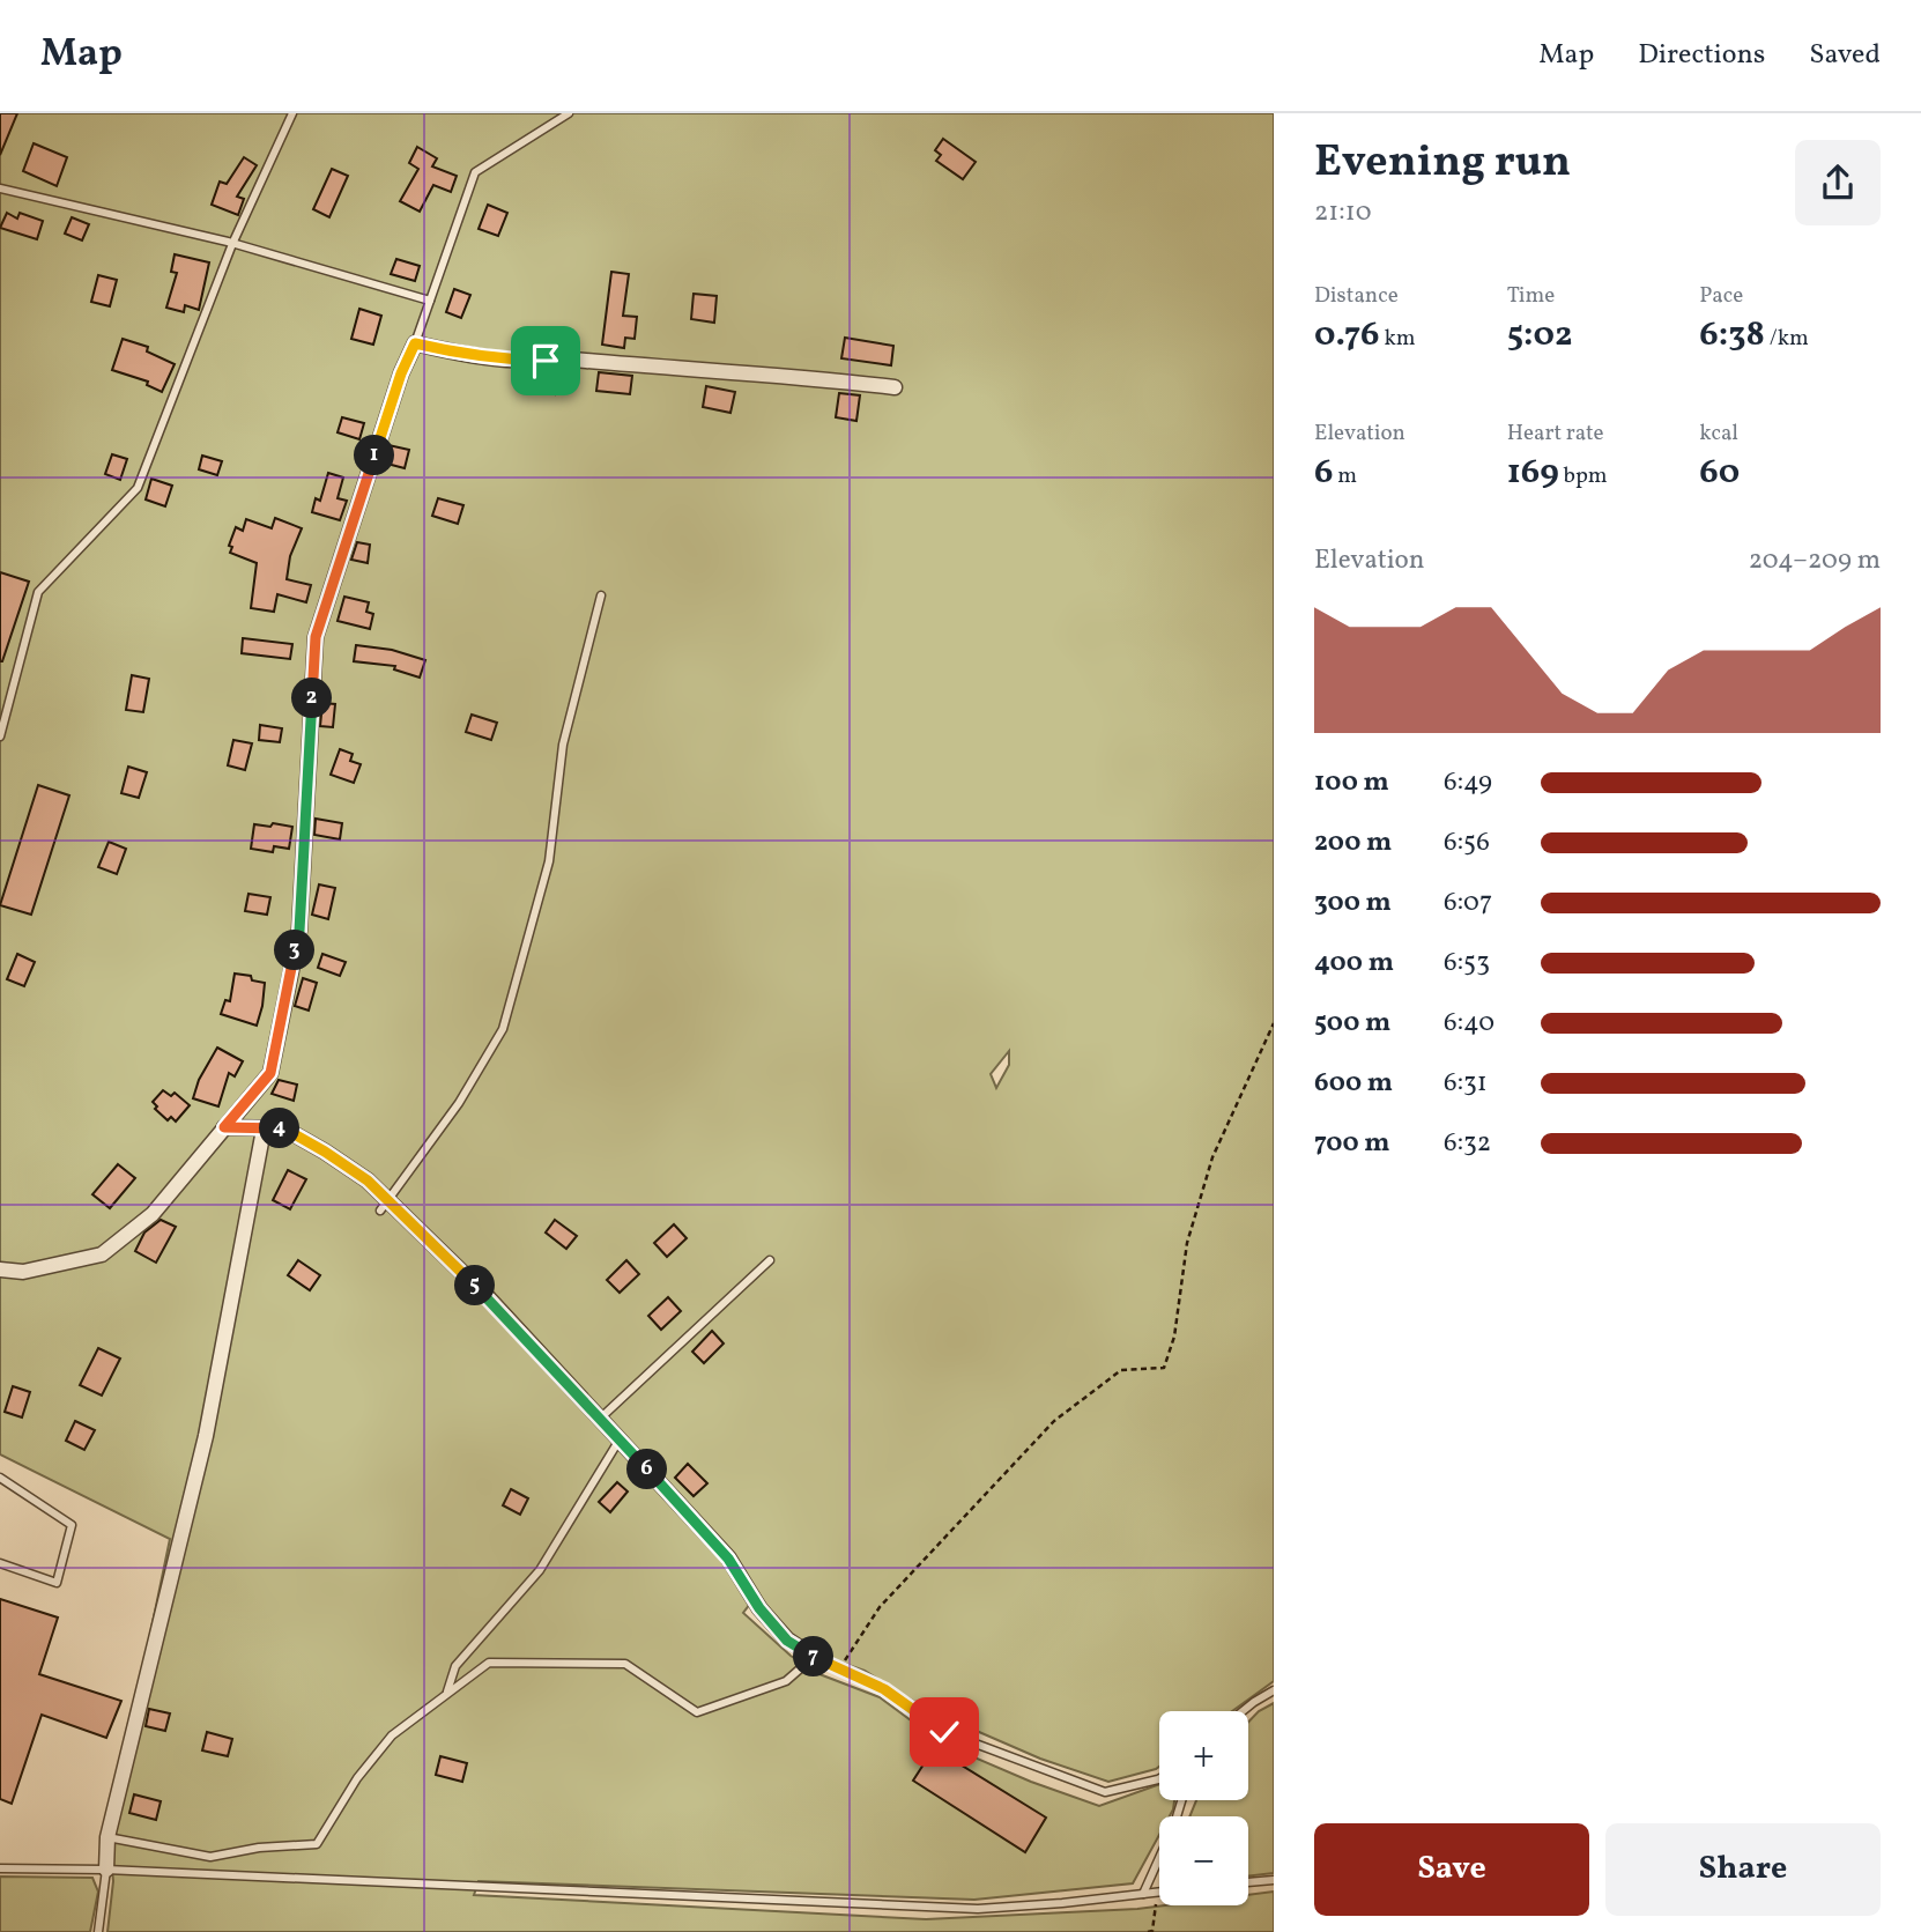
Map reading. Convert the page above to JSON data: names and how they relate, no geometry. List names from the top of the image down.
{
  "page": {
    "header": "Map",
    "nav": ["Map", "Directions", "Saved"],
    "heading": ["Evening run", "21:10"],
    "stats": [
      ["Distance", "0.76 km"],
      ["Time", "5:02"],
      ["Pace", "6:38 /km"],
      ["Elevation", "6 m"],
      ["Heart rate", "169 bpm"],
      ["kcal", "60"]
    ],
    "pins": [
      "1",
      "2",
      "3",
      "4",
      "5",
      "6",
      "7"
    ],
    "chart": ["Elevation", "204–209 m"],
    "list": [
      {
        "name": "100 m",
        "note": "6:49"
      },
      {
        "name": "200 m",
        "note": "6:56"
      },
      {
        "name": "300 m",
        "note": "6:07"
      },
      {
        "name": "400 m",
        "note": "6:53"
      },
      {
        "name": "500 m",
        "note": "6:40"
      },
      {
        "name": "600 m",
        "note": "6:31"
      },
      {
        "name": "700 m",
        "note": "6:32"
      }
    ],
    "map_buttons": ["+", "−"],
    "buttons": ["Save", "Share"]
  }
}
